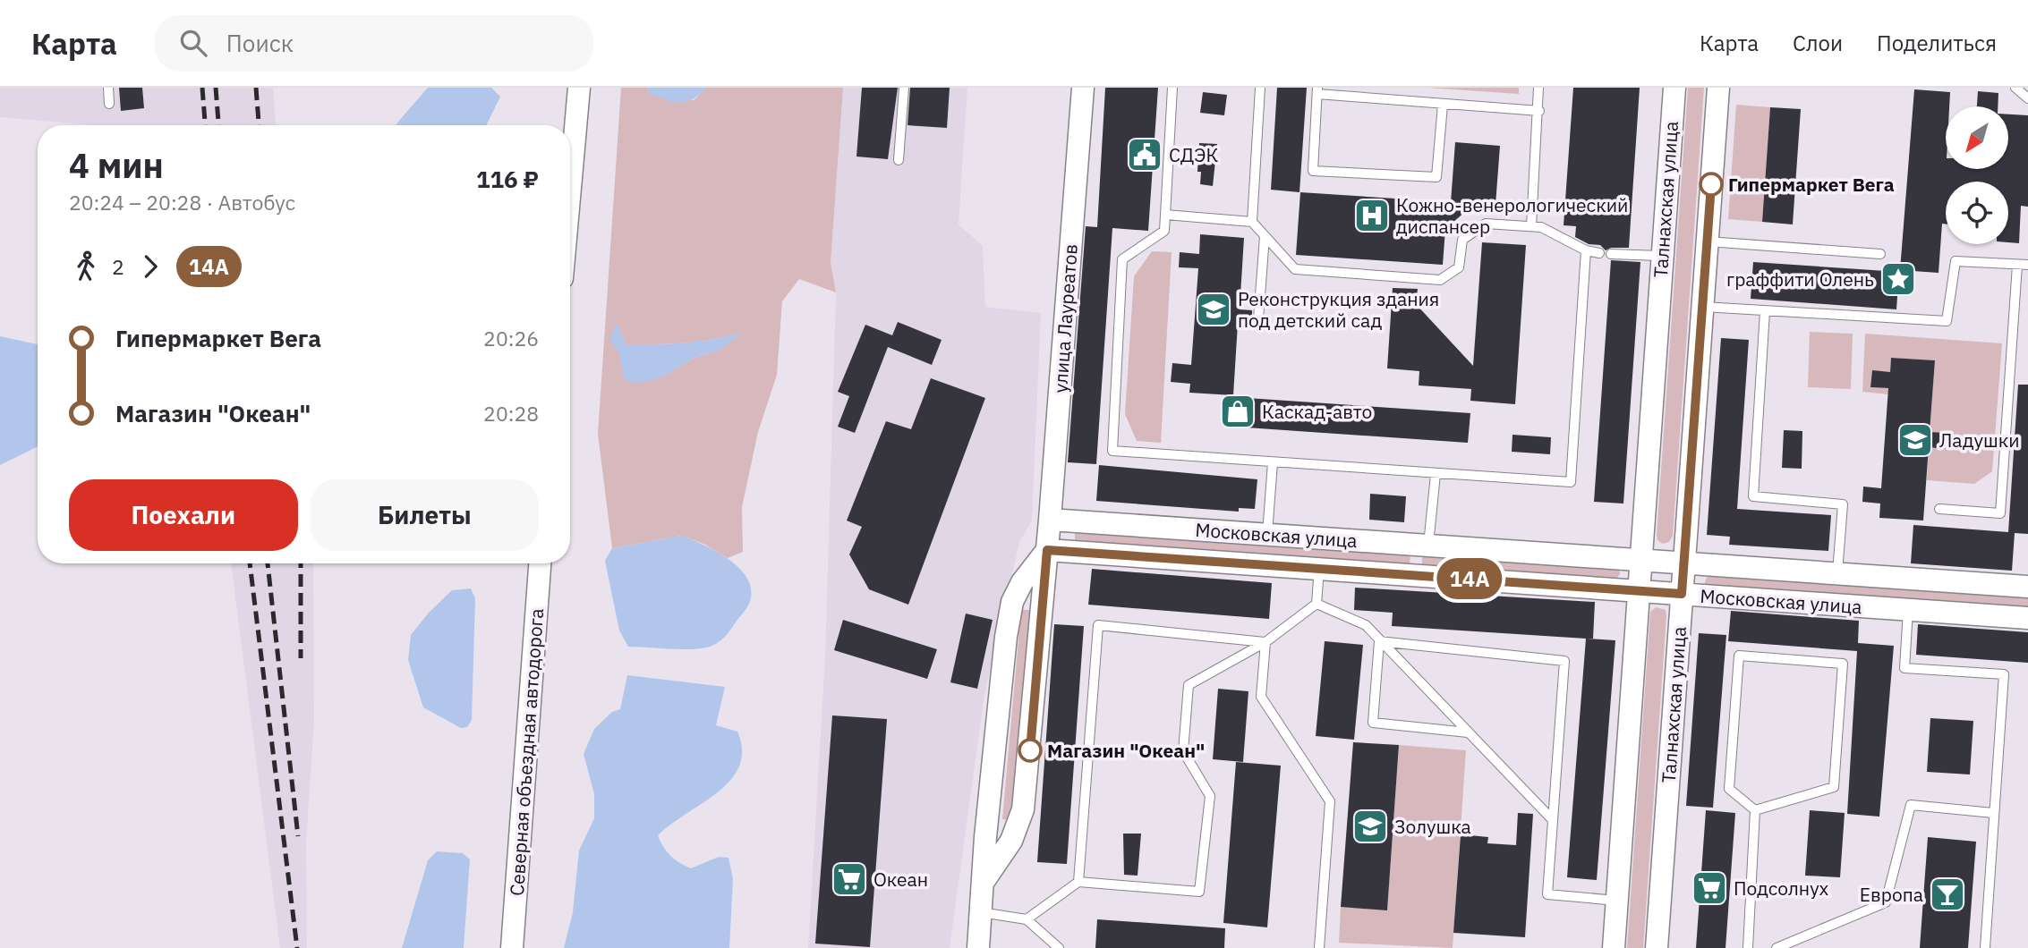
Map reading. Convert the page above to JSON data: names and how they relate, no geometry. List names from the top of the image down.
{
  "streets": {
    "street": [
      "Талнахская улица",
      "улица Лауреатов",
      "Московская улица",
      "Северная объездная автодорога"
    ]
  },
  "crossings": [
    ["Талнахская улица", "Московская улица"],
    ["улица Лауреатов", "Московская улица"]
  ],
  "places": {
    "public building": ["СДЭК"],
    "other": ["Гипермаркет Вега", "Магазин \"Океан\""],
    "hospital": ["Кожно-венерологический диспансер"],
    "place": ["граффити Олень"],
    "school or university": ["Реконструкция здания под детский сад", "Ладушки", "Золушка"],
    "shop": ["Каскад-авто"],
    "supermarket": ["Океан", "Подсолнух"],
    "bar": ["Европа"]
  },
  "lines": ["bus line 14А"],
  "north": "bottom left",
  "page": {
    "header": "Карта",
    "search": "Поиск",
    "nav": ["Карта", "Слои", "Поделиться"],
    "on_map": "14А",
    "heading": ["4 мин", "20:24 – 20:28 · Автобус", "116 ₽"],
    "legs": ["2", "14А"],
    "list": [
      {
        "name": "Гипермаркет Вега",
        "value": "20:26"
      },
      {
        "name": "Магазин \"Океан\"",
        "value": "20:28"
      }
    ],
    "buttons": ["Поехали", "Билеты"]
  }
}
